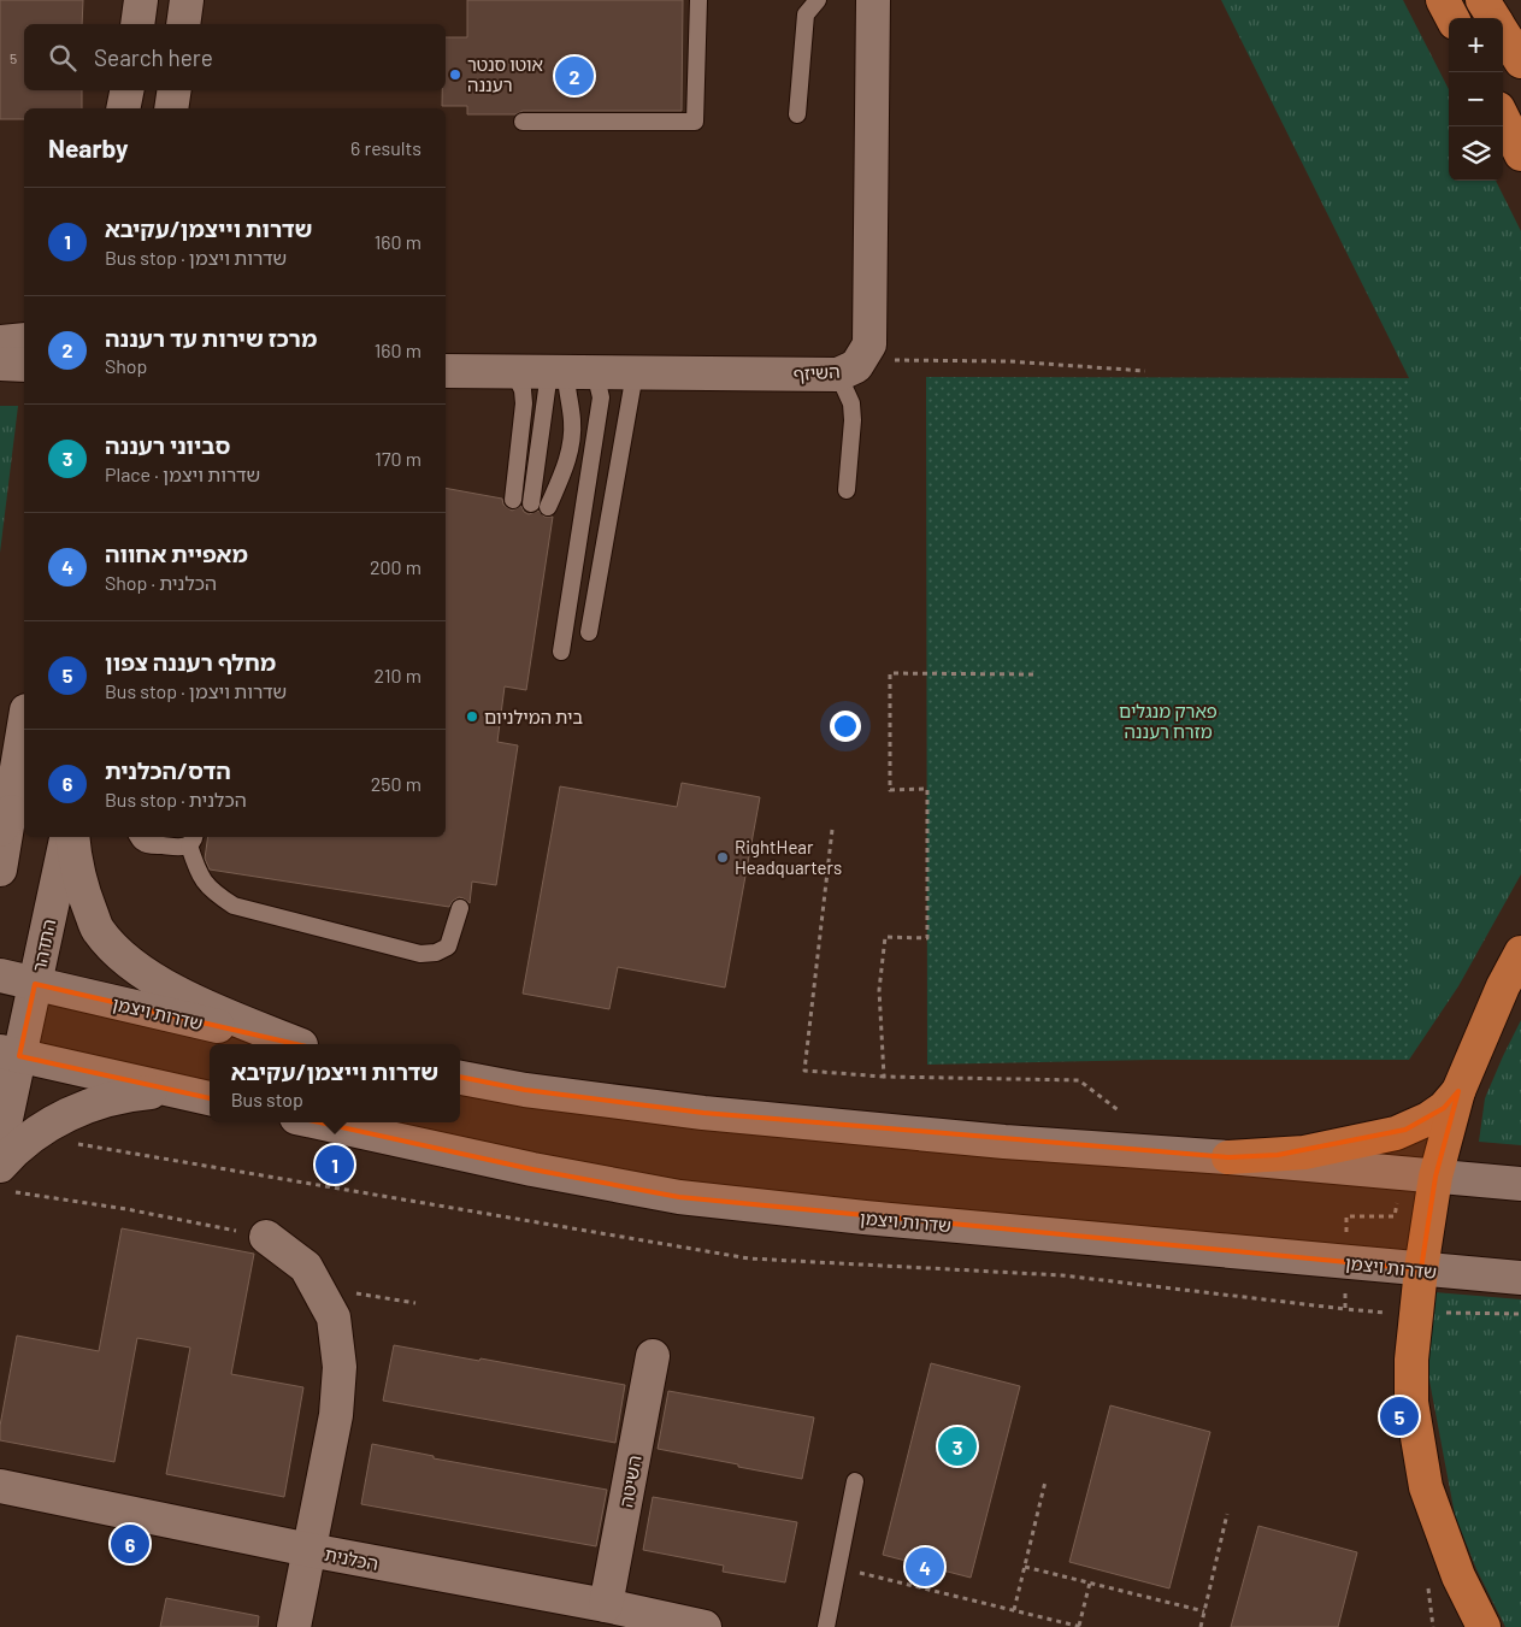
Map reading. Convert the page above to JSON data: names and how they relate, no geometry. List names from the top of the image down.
{
  "streets": {
    "main road": [
      "השיזף",
      "התדהר",
      "שדרות ויצמן",
      "השיטה",
      "הכלנית"
    ]
  },
  "crossings": [
    ["התדהר", "שדרות ויצמן"],
    ["השיטה", "הכלנית"]
  ],
  "parks": ["פארק מנגלים מזרח רעננה"],
  "places": ["אוטו סנטר רעננה", "בית המילניום", "RightHear Headquarters"],
  "house_numbers": ["5"],
  "page": {
    "map_buttons": ["+", "−"],
    "search": "Search here",
    "pins": [
      "2",
      "1",
      "5",
      "3",
      "6",
      "4"
    ],
    "heading": ["Nearby", "6 results"],
    "list": [
      {
        "mark": "1",
        "name": "שדרות וייצמן/עקיבא",
        "note": "Bus stop · שדרות ויצמן",
        "value": "160 m"
      },
      {
        "mark": "2",
        "name": "מרכז שירות עד רעננה",
        "note": "Shop",
        "value": "160 m"
      },
      {
        "mark": "3",
        "name": "סביוני רעננה",
        "note": "Place · שדרות ויצמן",
        "value": "170 m"
      },
      {
        "mark": "4",
        "name": "מאפיית אחווה",
        "note": "Shop · הכלנית",
        "value": "200 m"
      },
      {
        "mark": "5",
        "name": "מחלף רעננה צפון",
        "note": "Bus stop · שדרות ויצמן",
        "value": "210 m"
      },
      {
        "mark": "6",
        "name": "הדס/הכלנית",
        "note": "Bus stop · הכלנית",
        "value": "250 m"
      }
    ],
    "popup": ["שדרות וייצמן/עקיבא", "Bus stop"]
  }
}
